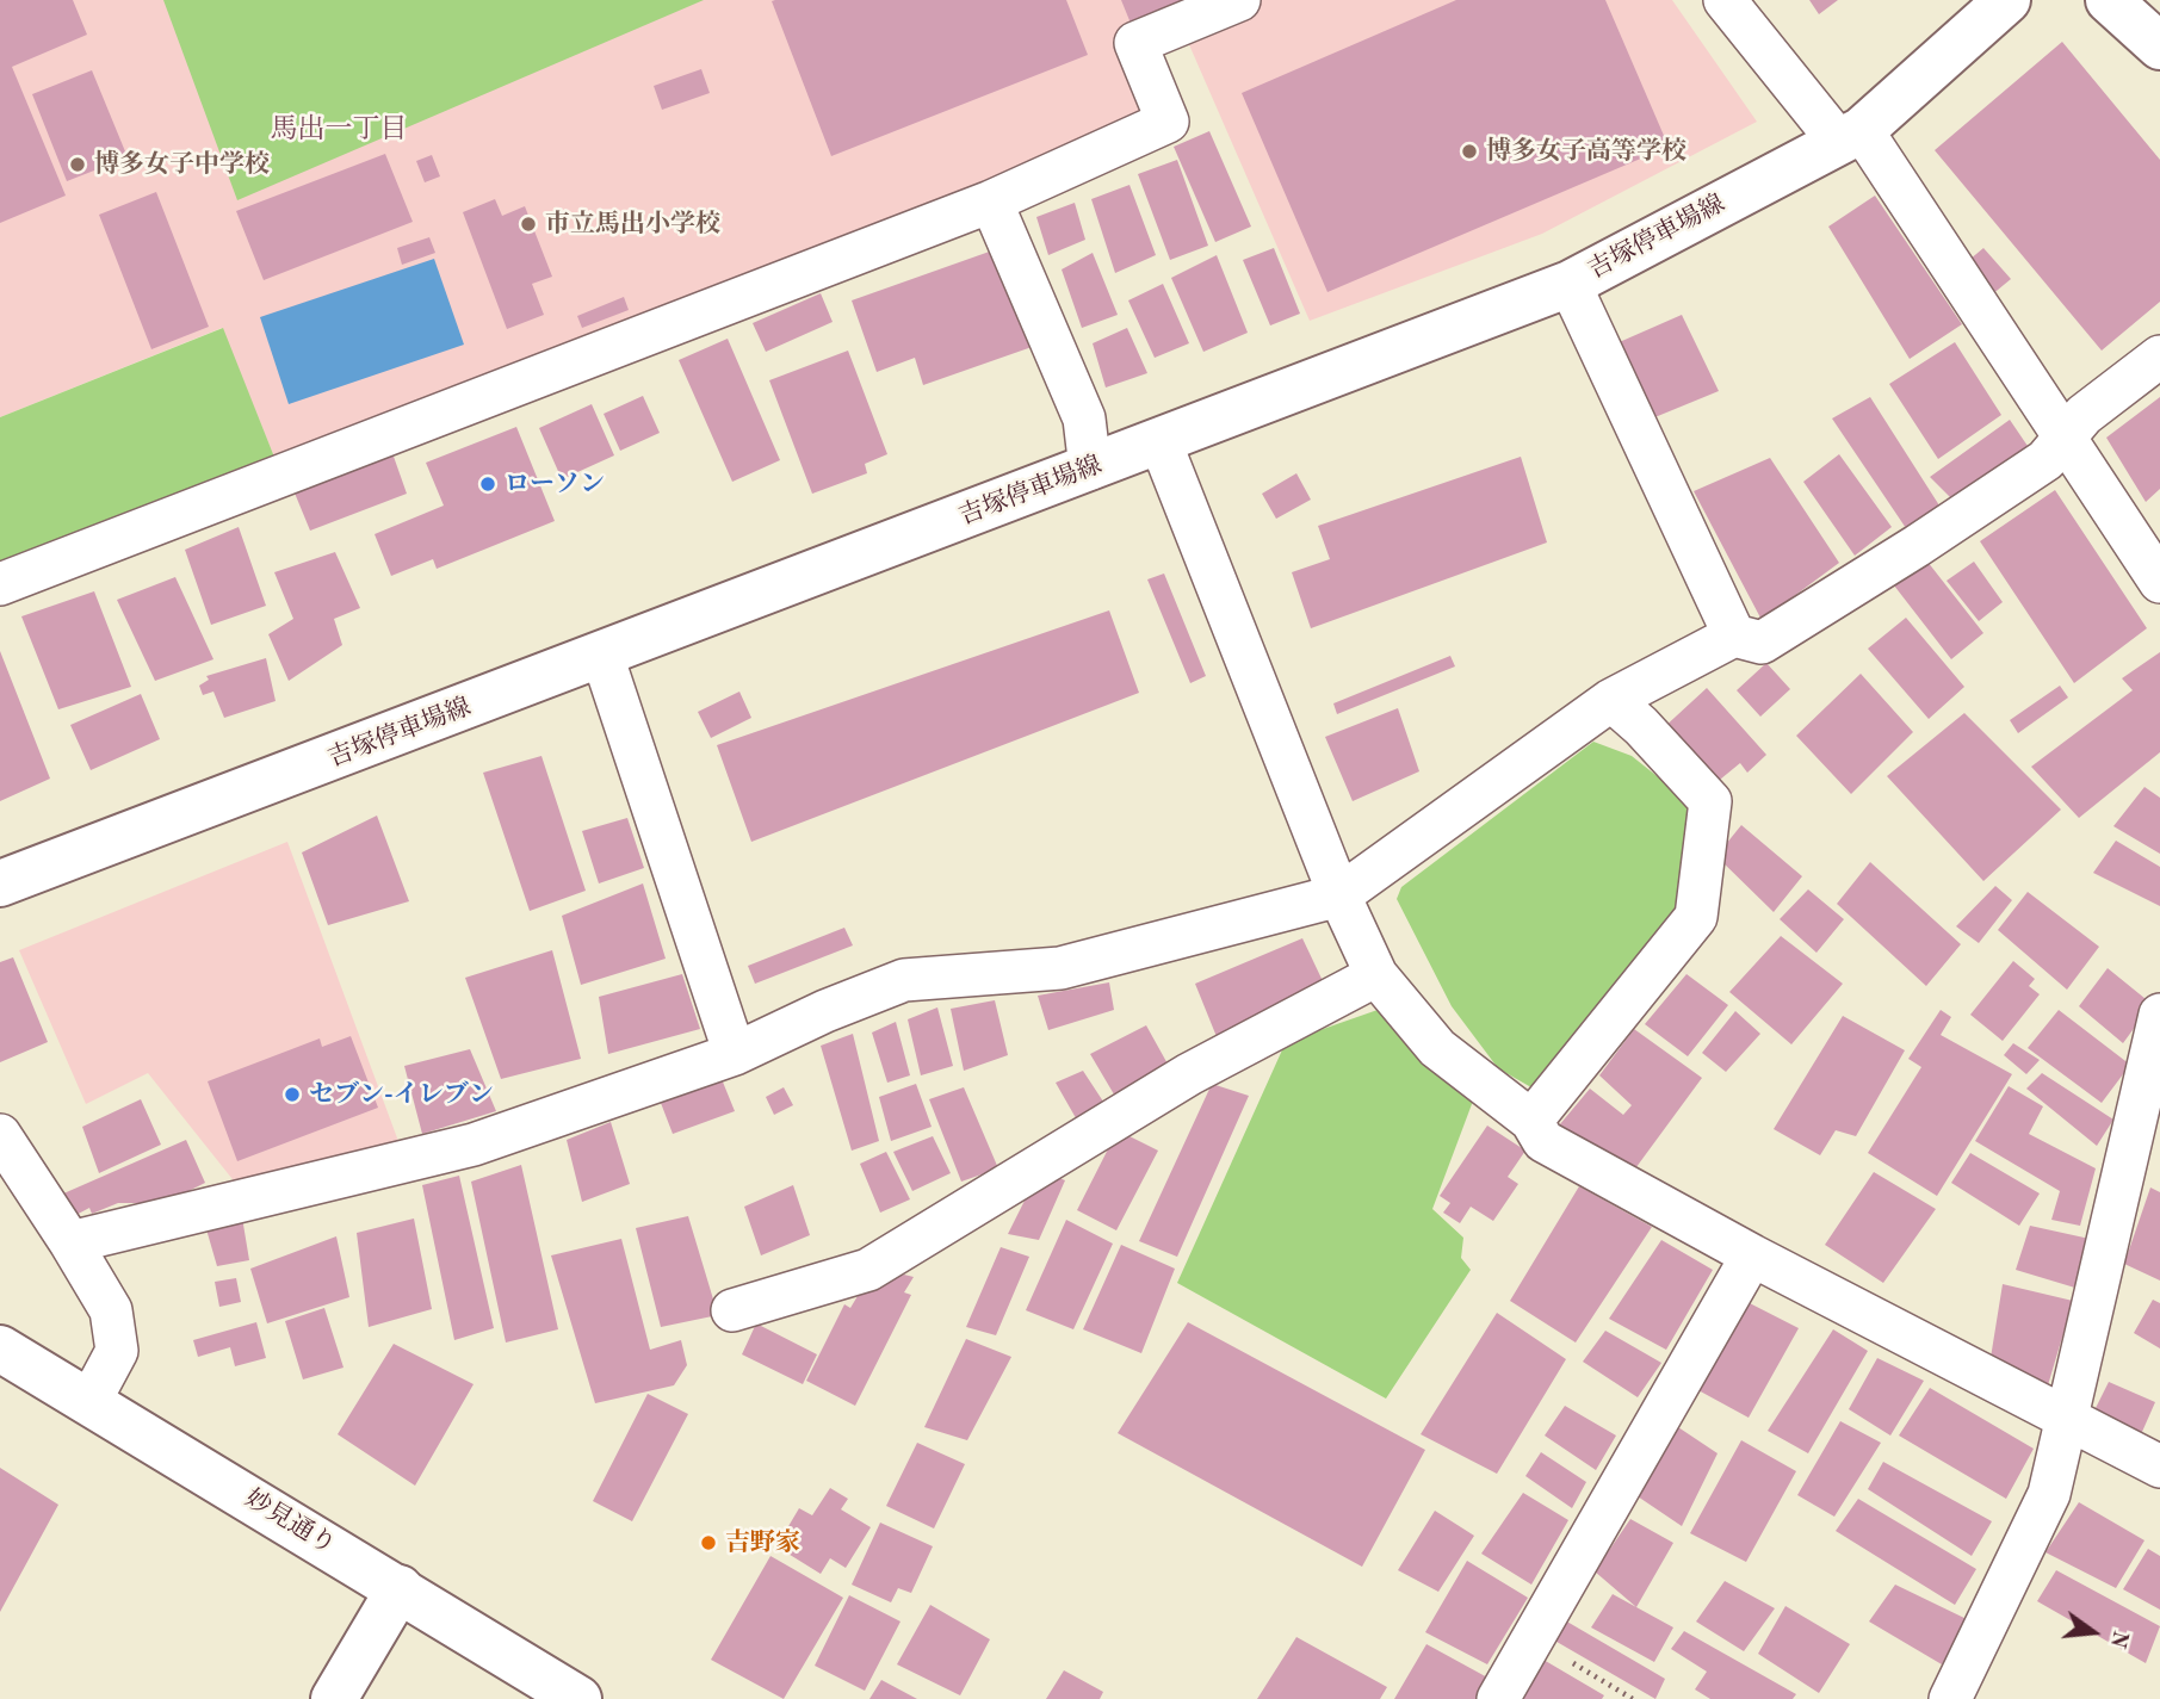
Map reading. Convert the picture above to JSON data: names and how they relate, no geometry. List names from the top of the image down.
{
  "streets": {
    "main road": ["吉塚停車場線", "妙見通り"]
  },
  "districts": ["馬出一丁目"],
  "places": [
    "博多女子高等学校",
    "博多女子中学校",
    "市立馬出小学校",
    "ローソン",
    "セブン-イレブン",
    "吉野家"
  ],
  "north": "right"
}
